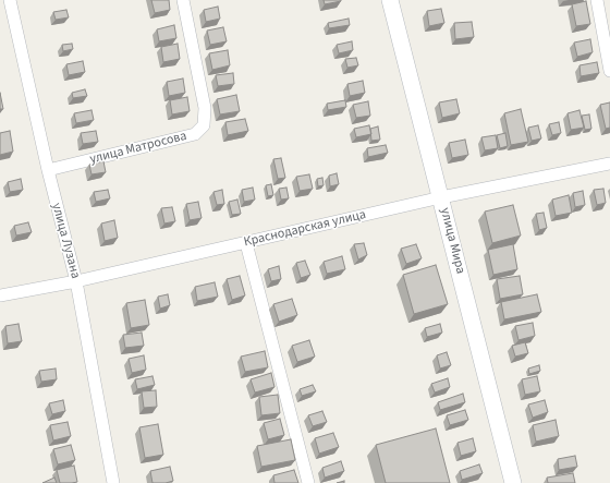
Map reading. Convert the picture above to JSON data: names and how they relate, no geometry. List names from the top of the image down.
{
  "streets": {
    "main road": ["улица Мира"],
    "street": ["улица Матросова", "Краснодарская улица", "улица Лузана"]
  },
  "crossings": [
    ["улица Матросова", "улица Лузана"],
    ["Краснодарская улица", "улица Лузана"],
    ["Краснодарская улица", "улица Мира"]
  ]
}
